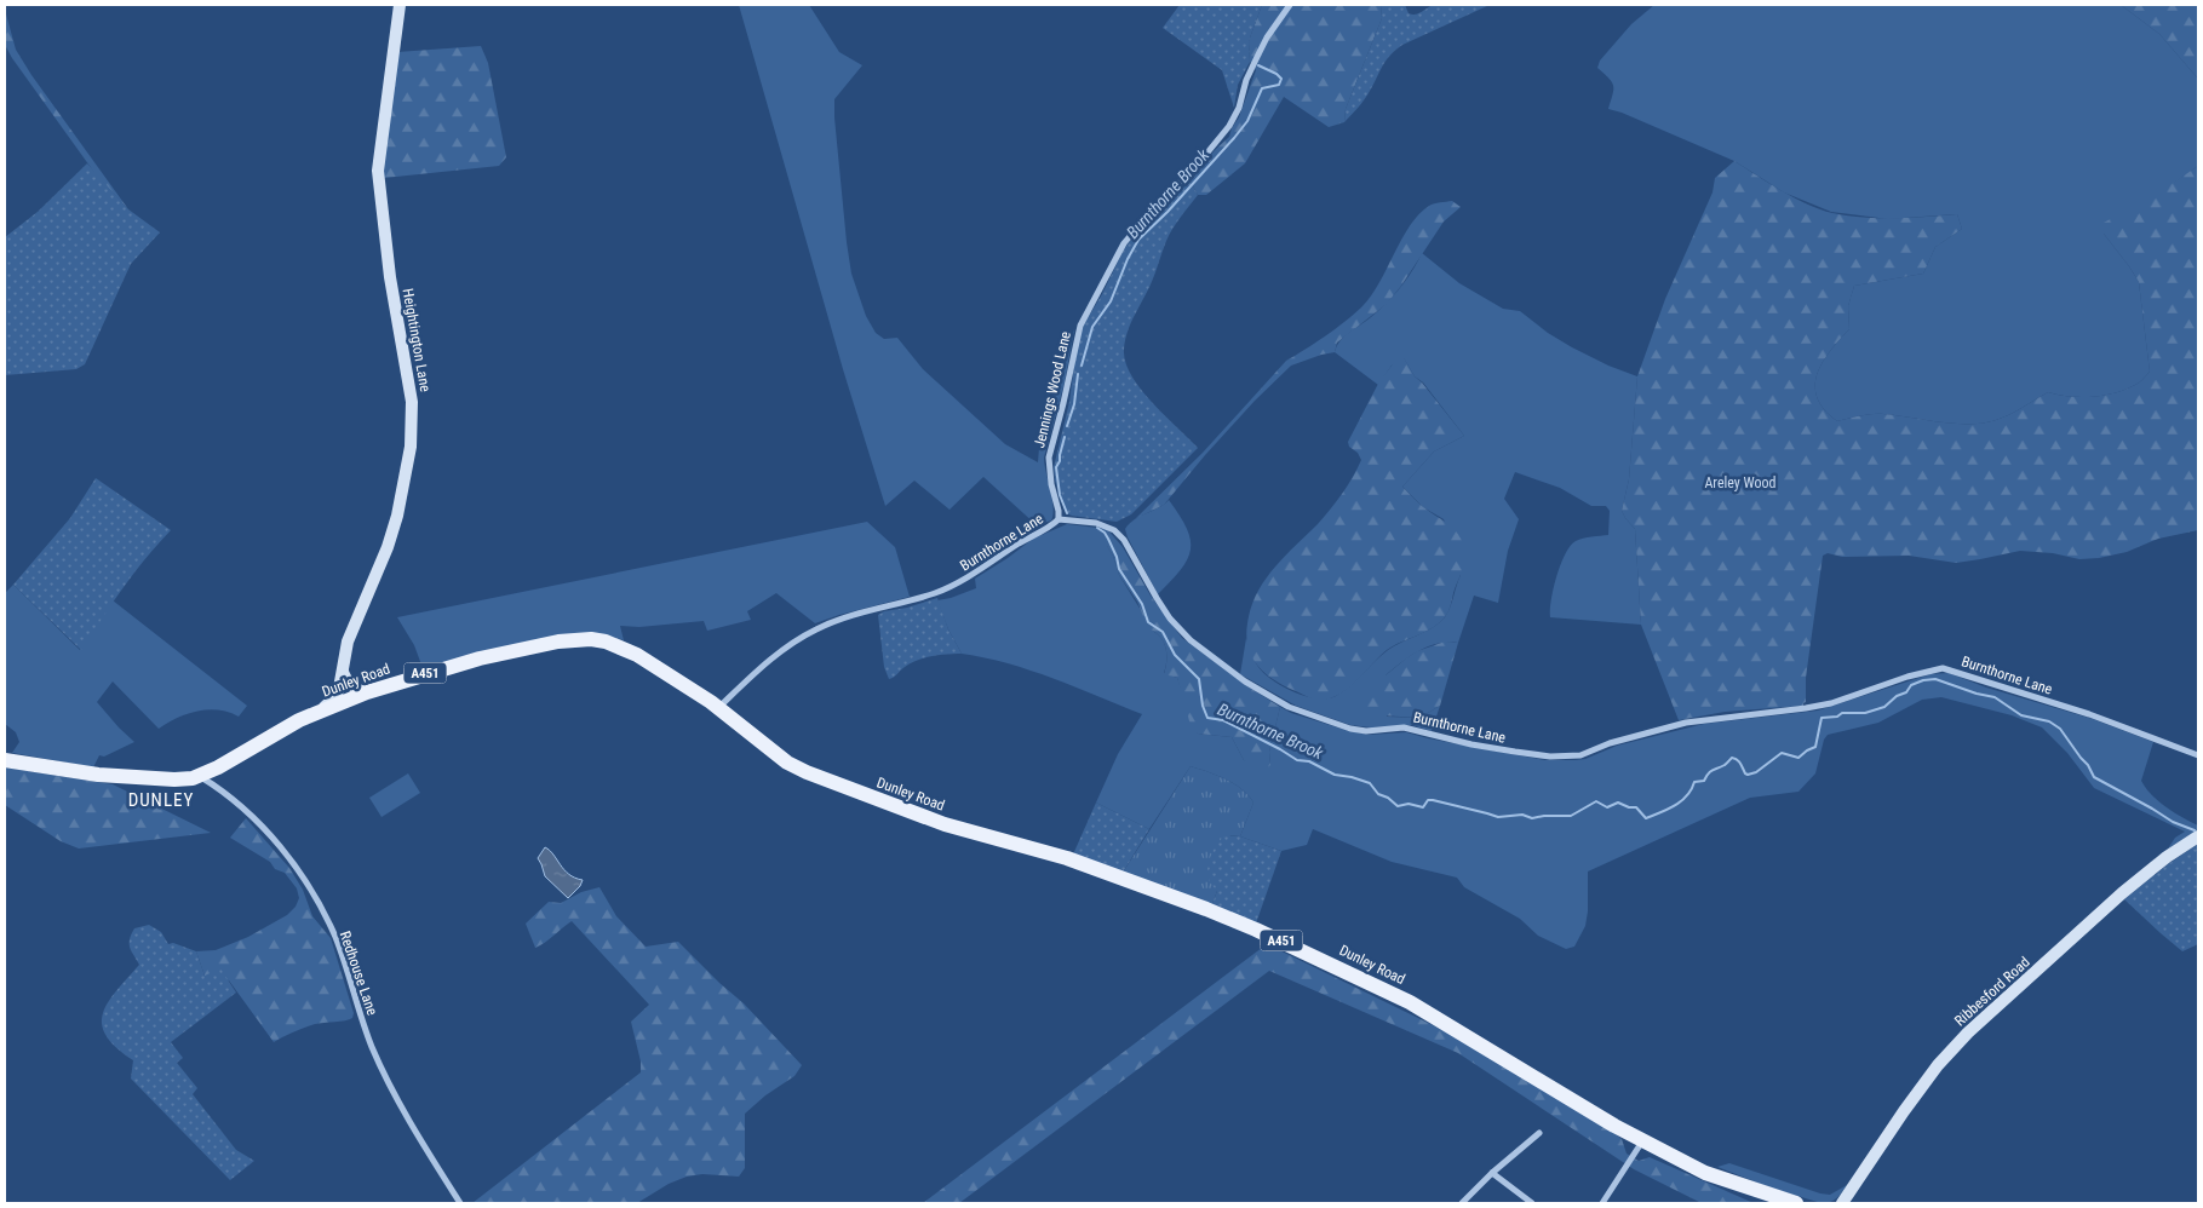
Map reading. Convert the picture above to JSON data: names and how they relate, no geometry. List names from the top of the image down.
{
  "streets": {
    "main road": ["A451", "Dunley Road"],
    "street": [
      "Heightington Lane",
      "Jennings Wood Lane",
      "Burnthorne Lane",
      "Redhouse Lane",
      "Ribbesford Road"
    ]
  },
  "crossings": [
    ["Heightington Lane", "Dunley Road"],
    ["Jennings Wood Lane", "Burnthorne Lane"],
    ["Burnthorne Lane", "Dunley Road"],
    ["Dunley Road", "Redhouse Lane"]
  ],
  "districts": ["DUNLEY"],
  "water": ["Burnthorne Brook"],
  "parks": ["Areley Wood"]
}
